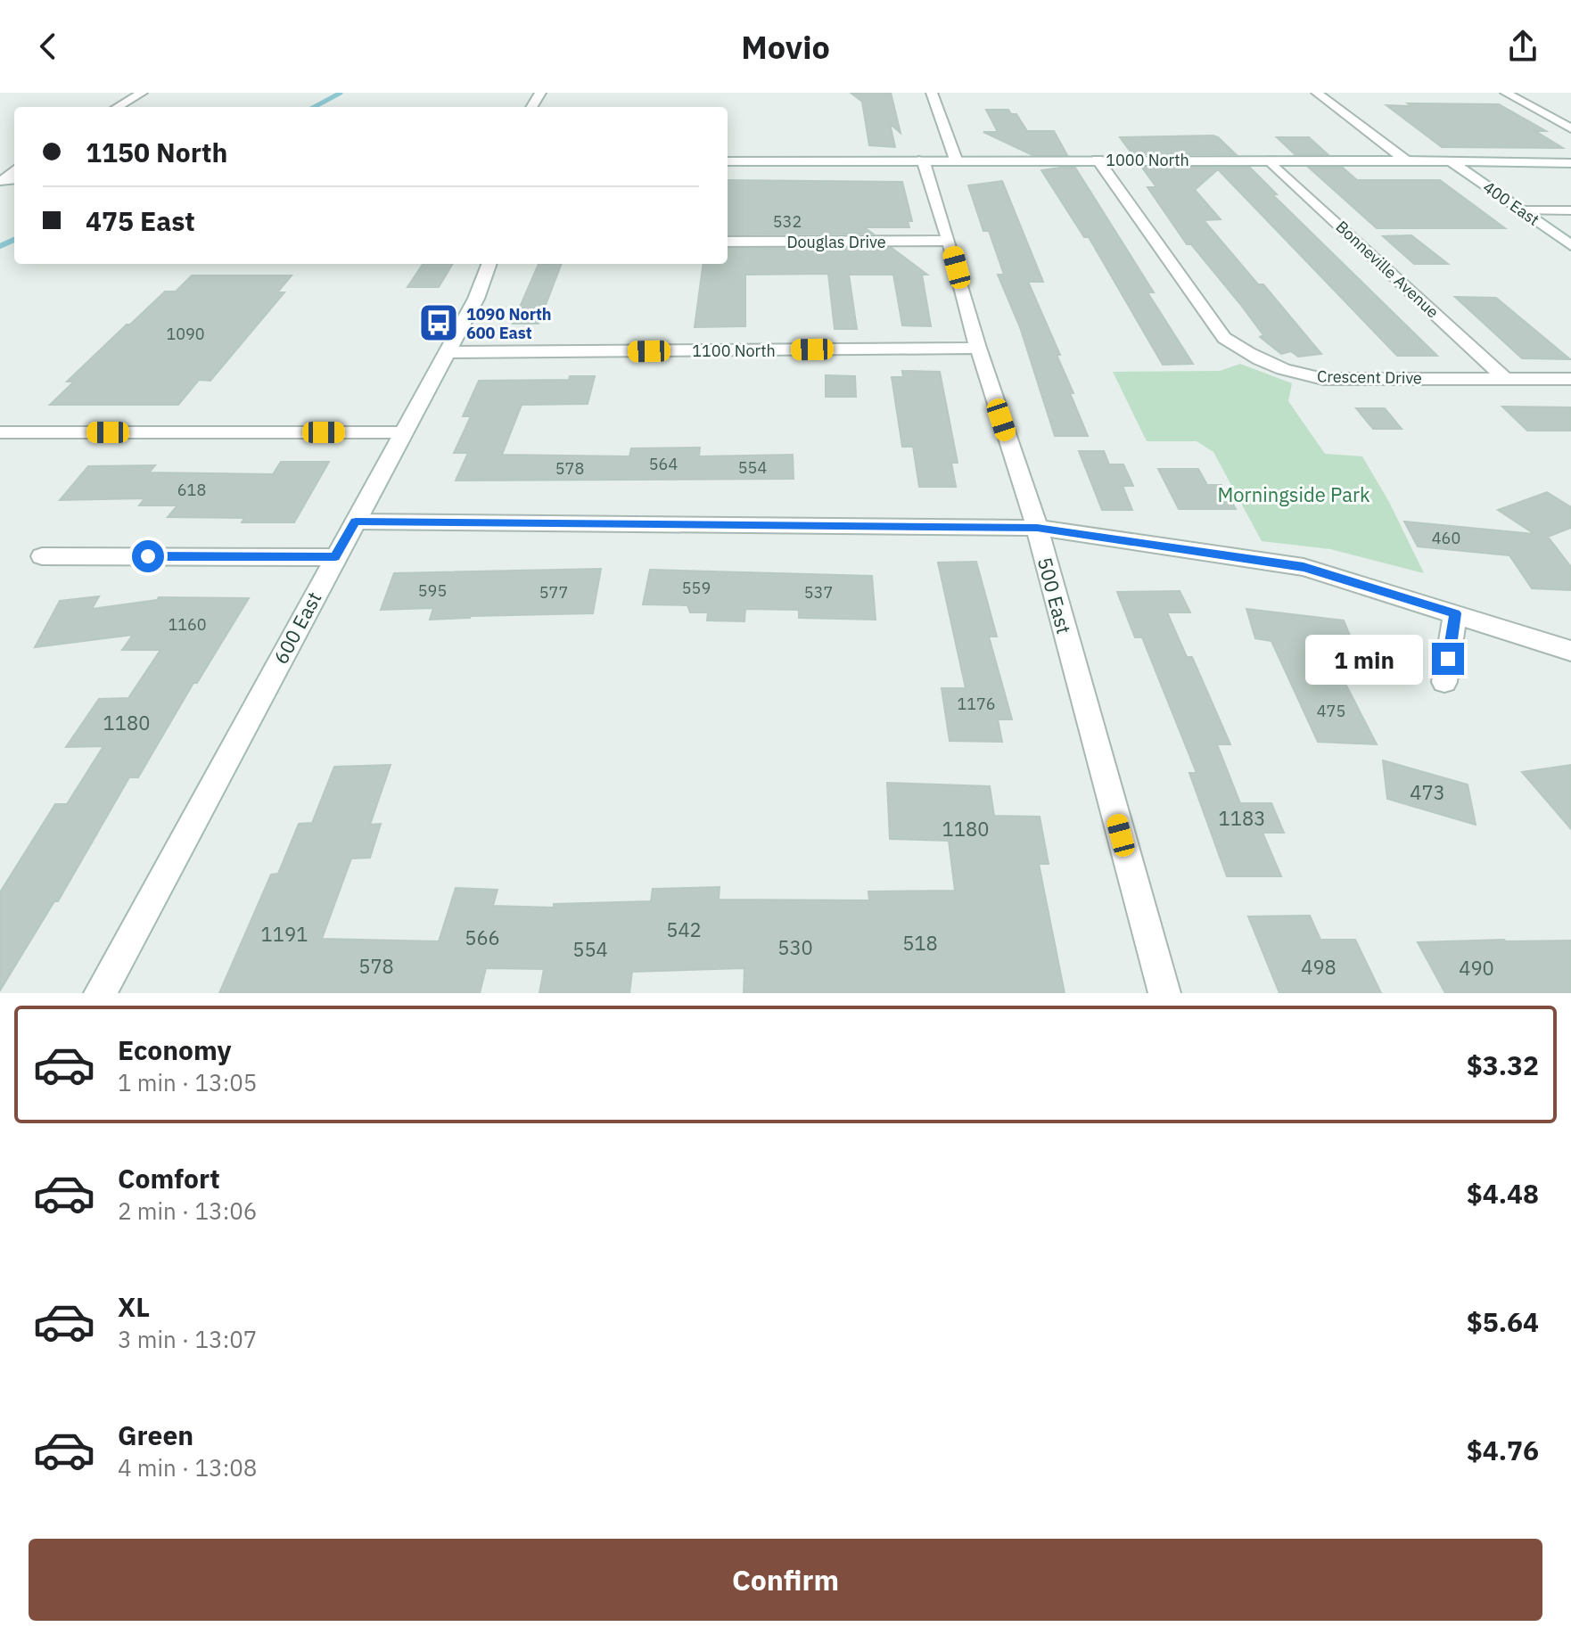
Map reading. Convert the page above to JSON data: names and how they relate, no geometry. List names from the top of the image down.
{
  "streets": {
    "street": [
      "1000 North",
      "400 East",
      "Douglas Drive",
      "Bonneville Avenue",
      "1100 North",
      "Crescent Drive",
      "500 East",
      "600 East"
    ]
  },
  "crossings": [
    ["1000 North", "400 East"],
    ["1000 North", "Bonneville Avenue"],
    ["1000 North", "Crescent Drive"],
    ["1000 North", "500 East"],
    ["Douglas Drive", "500 East"],
    ["Bonneville Avenue", "Crescent Drive"],
    ["1100 North", "500 East"],
    ["1100 North", "600 East"]
  ],
  "parks": ["Morningside Park"],
  "places": {
    "bus stop": ["1090 North 600 East"]
  },
  "house_numbers": [
    "532",
    "1090",
    "564",
    "554",
    "578",
    "618",
    "460",
    "559",
    "595",
    "577",
    "537",
    "1160",
    "1176",
    "475",
    "1180",
    "473",
    "1183",
    "1180",
    "542",
    "1191",
    "566",
    "518",
    "530",
    "554",
    "578",
    "498",
    "490"
  ],
  "page": {
    "header": "Movio",
    "banner": ["1150 North", "475 East"],
    "bubble": "1 min",
    "list": [
      {
        "name": "Economy",
        "note": "1 min · 13:05",
        "value": "$3.32"
      },
      {
        "name": "Comfort",
        "note": "2 min · 13:06",
        "value": "$4.48"
      },
      {
        "name": "XL",
        "note": "3 min · 13:07",
        "value": "$5.64"
      },
      {
        "name": "Green",
        "note": "4 min · 13:08",
        "value": "$4.76"
      }
    ],
    "buttons": "Confirm"
  }
}
